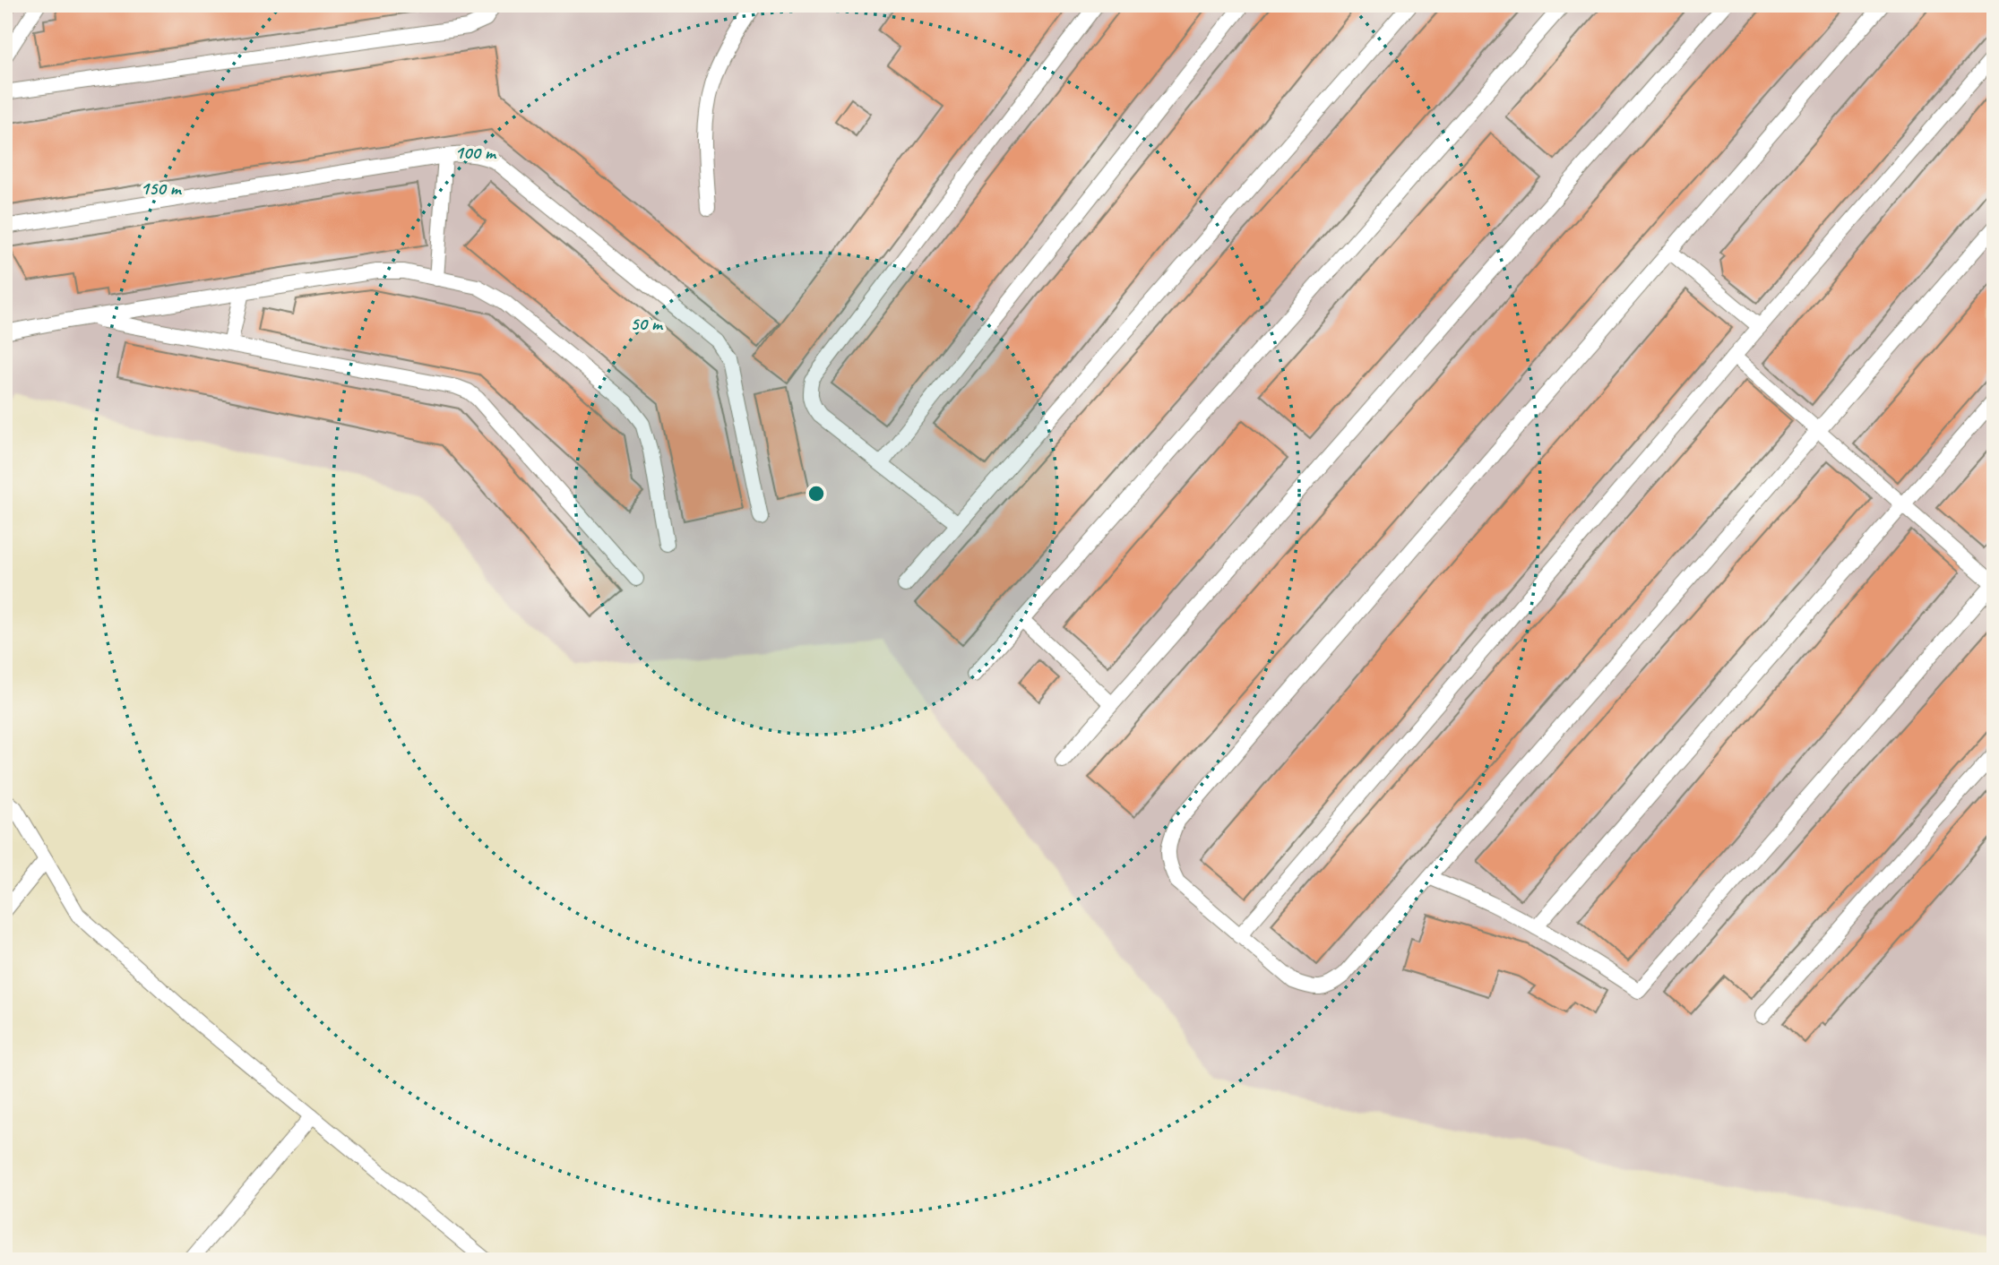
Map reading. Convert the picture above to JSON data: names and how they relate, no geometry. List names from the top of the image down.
{
  "rings": ["100 m", "150 m", "50 m"]
}
